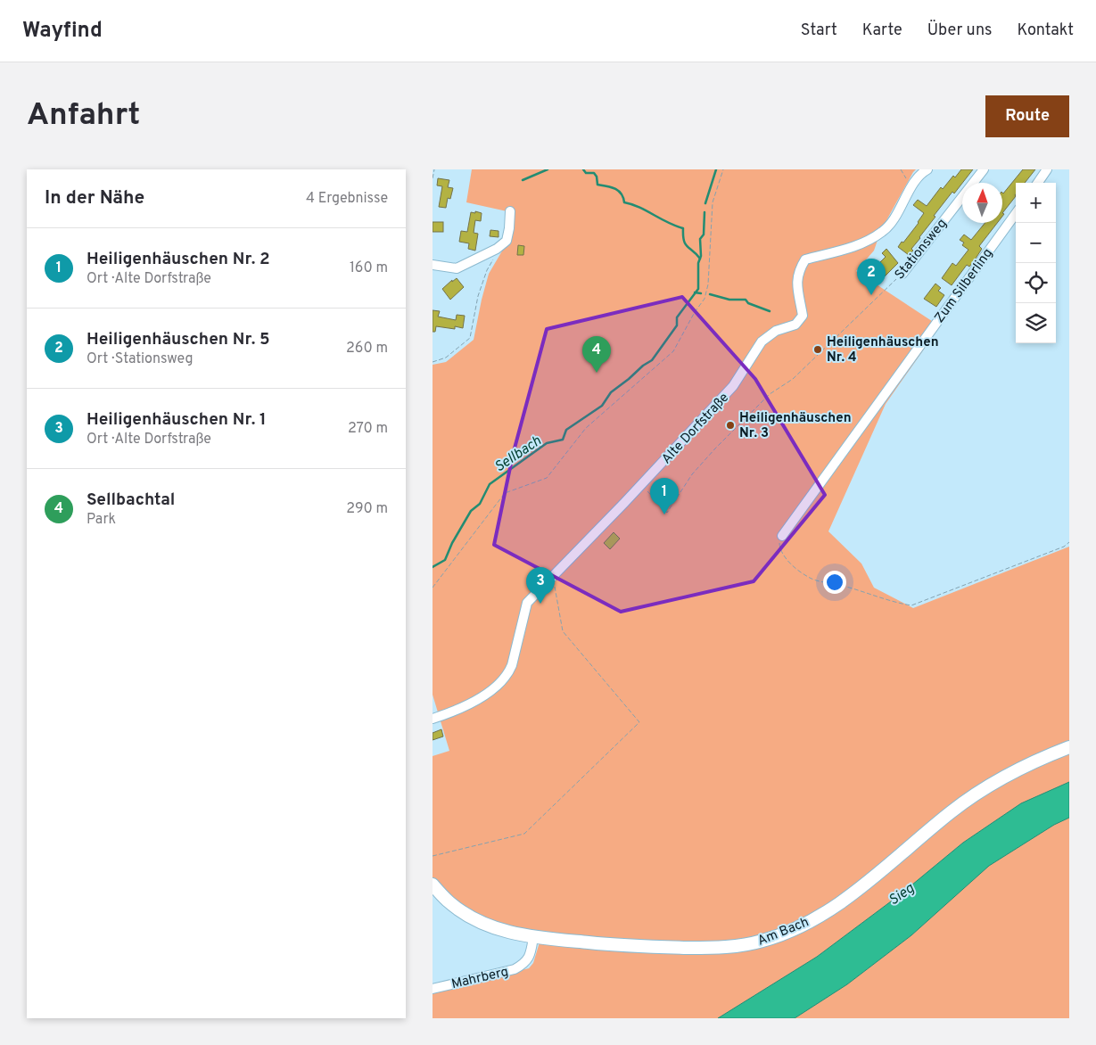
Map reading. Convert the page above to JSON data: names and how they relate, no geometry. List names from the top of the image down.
{
  "streets": {
    "street": [
      "Stationsweg",
      "Zum Silberling",
      "Alte Dorfstraße",
      "Am Bach",
      "Mahrberg"
    ]
  },
  "crossings": [
    ["Stationsweg", "Alte Dorfstraße"],
    ["Am Bach", "Mahrberg"]
  ],
  "water": ["Sellbach", "Sieg"],
  "places": ["Heiligenhäuschen Nr. 4", "Heiligenhäuschen Nr. 3"],
  "north": "top",
  "page": {
    "header": "Wayfind",
    "nav": [
      "Start",
      "Karte",
      "Über uns",
      "Kontakt"
    ],
    "buttons": "Route",
    "title": "Anfahrt",
    "heading": ["In der Nähe", "4 Ergebnisse"],
    "map_buttons": ["+", "−"],
    "list": [
      {
        "mark": "1",
        "name": "Heiligenhäuschen Nr. 2",
        "note": "Ort · Alte Dorfstraße",
        "value": "160 m"
      },
      {
        "mark": "2",
        "name": "Heiligenhäuschen Nr. 5",
        "note": "Ort · Stationsweg",
        "value": "260 m"
      },
      {
        "mark": "3",
        "name": "Heiligenhäuschen Nr. 1",
        "note": "Ort · Alte Dorfstraße",
        "value": "270 m"
      },
      {
        "mark": "4",
        "name": "Sellbachtal",
        "note": "Park",
        "value": "290 m"
      }
    ],
    "pins": [
      "2",
      "4",
      "1",
      "3"
    ]
  }
}
